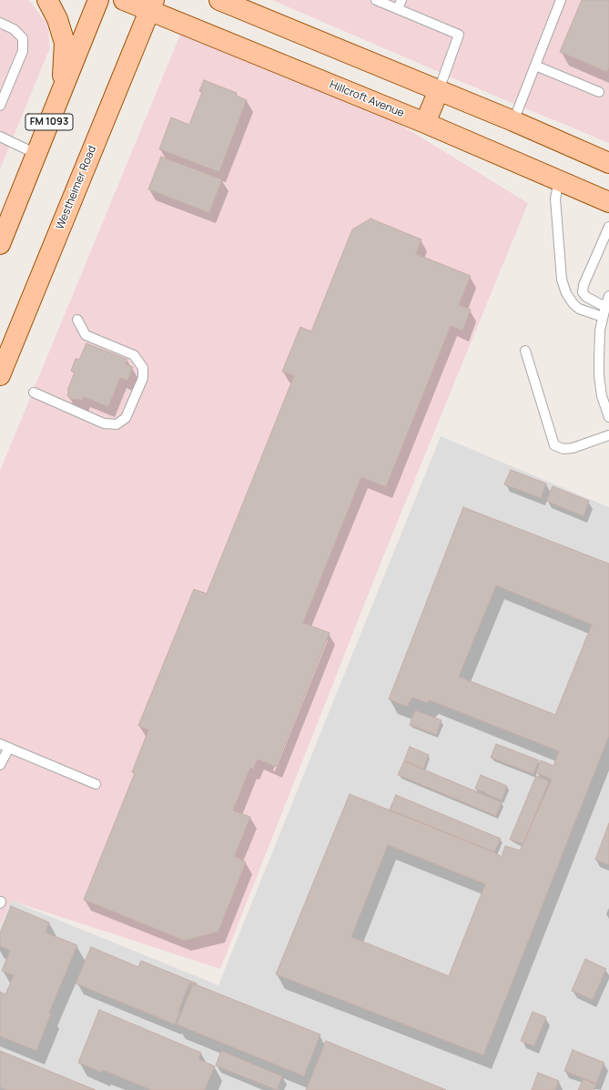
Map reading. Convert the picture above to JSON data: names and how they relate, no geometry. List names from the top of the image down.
{
  "streets": {
    "main road": ["Hillcroft Avenue", "FM 1093", "Westheimer Road"]
  },
  "crossings": [
    ["Hillcroft Avenue", "Westheimer Road"]
  ]
}
